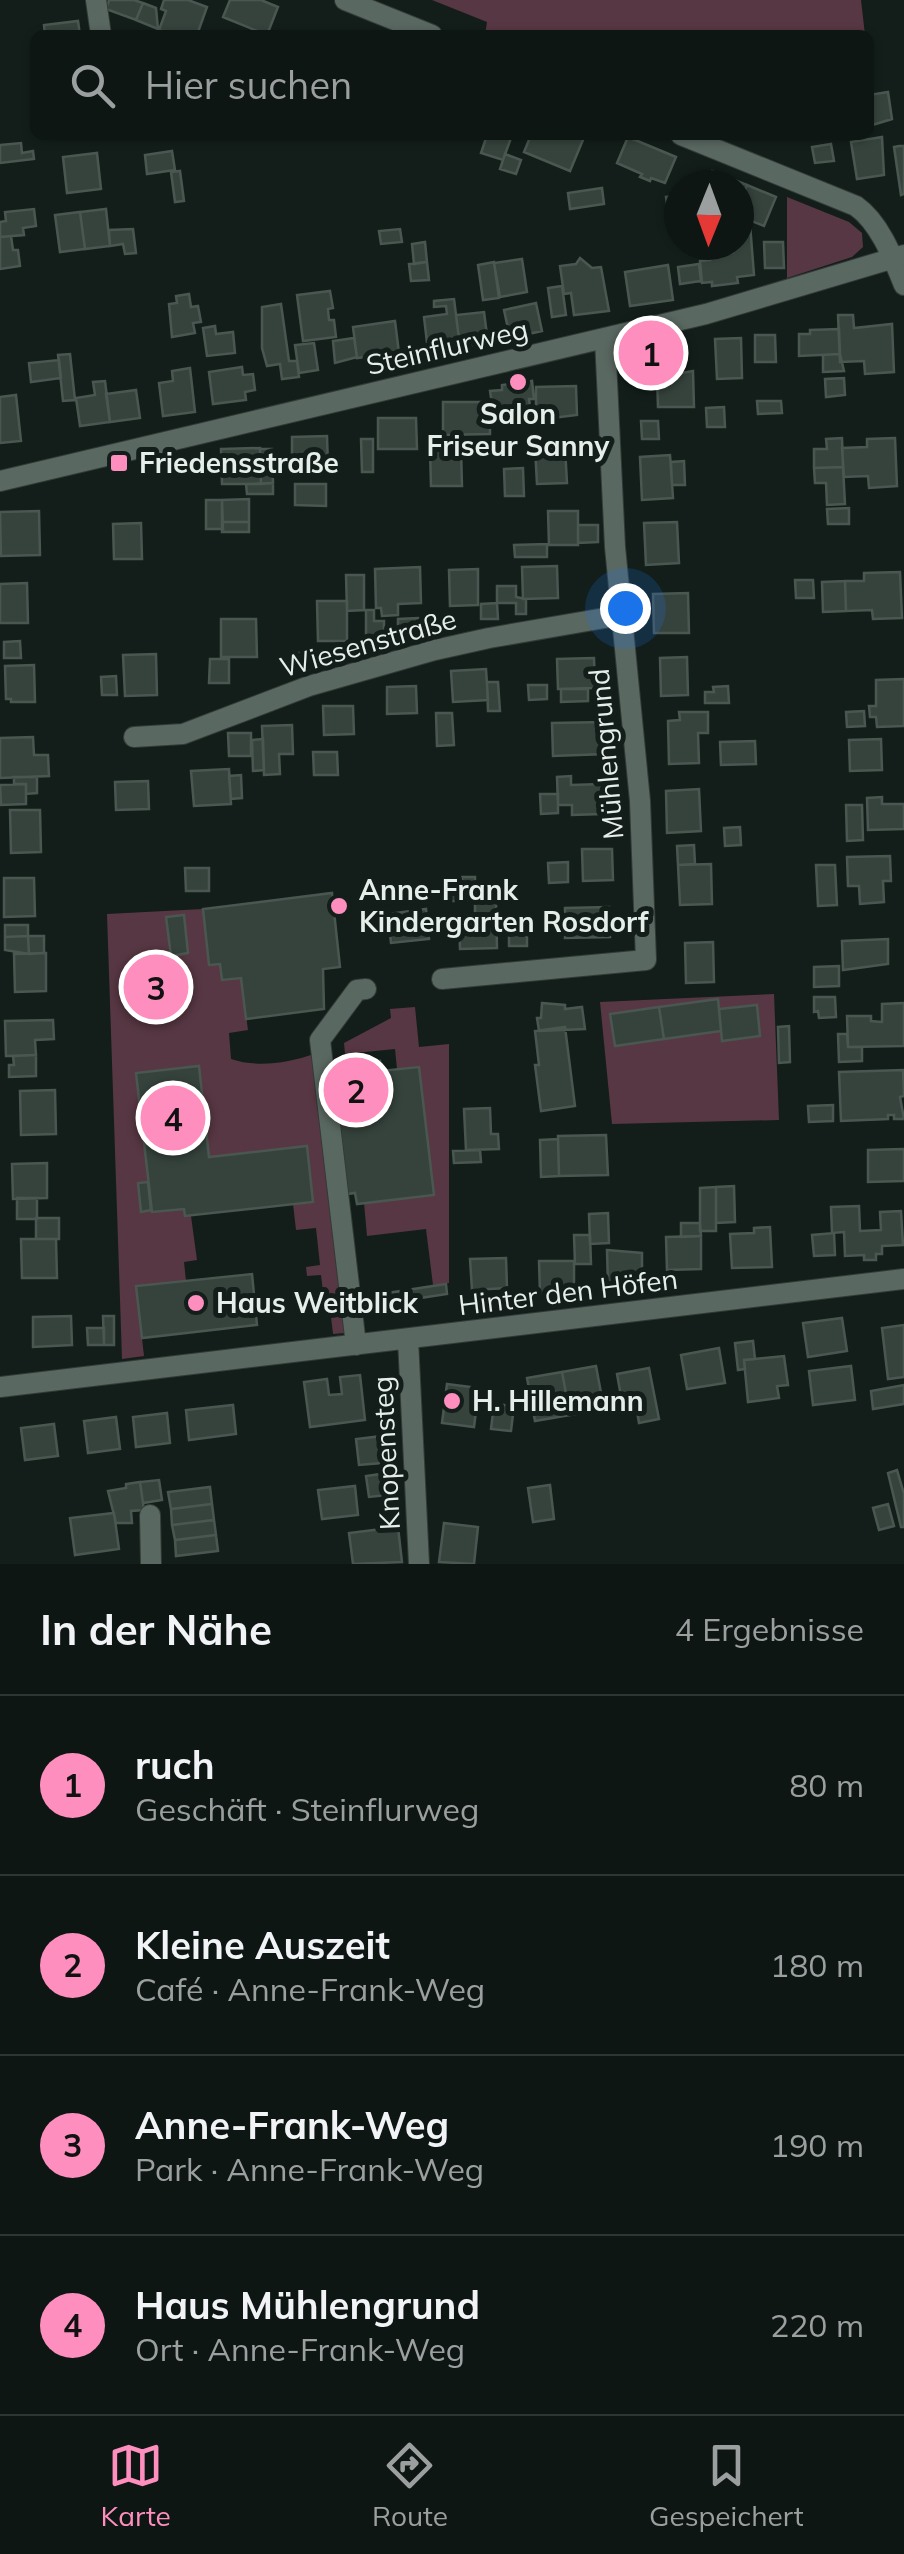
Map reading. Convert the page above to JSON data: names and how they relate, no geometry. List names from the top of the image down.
{
  "streets": {
    "street": [
      "Steinflurweg",
      "Wiesenstraße",
      "Mühlengrund",
      "Hinter den Höfen",
      "Knopensteg"
    ]
  },
  "crossings": [
    ["Steinflurweg", "Mühlengrund"],
    ["Wiesenstraße", "Mühlengrund"],
    ["Hinter den Höfen", "Knopensteg"]
  ],
  "places": {
    "other": [
      "Salon Friseur Sanny",
      "Anne-Frank Kindergarten Rosdorf",
      "Haus Weitblick",
      "H. Hillemann"
    ],
    "transit": ["Friedensstraße"]
  },
  "north": "bottom",
  "page": {
    "search": "Hier suchen",
    "pins": [
      "1",
      "3",
      "2",
      "4"
    ],
    "heading": ["In der Nähe", "4 Ergebnisse"],
    "list": [
      {
        "mark": "1",
        "name": "ruch",
        "note": "Geschäft · Steinflurweg",
        "value": "80 m"
      },
      {
        "mark": "2",
        "name": "Kleine Auszeit",
        "note": "Café · Anne-Frank-Weg",
        "value": "180 m"
      },
      {
        "mark": "3",
        "name": "Anne-Frank-Weg",
        "note": "Park · Anne-Frank-Weg",
        "value": "190 m"
      },
      {
        "mark": "4",
        "name": "Haus Mühlengrund",
        "note": "Ort · Anne-Frank-Weg",
        "value": "220 m"
      }
    ],
    "nav": ["Karte", "Route", "Gespeichert"]
  }
}
